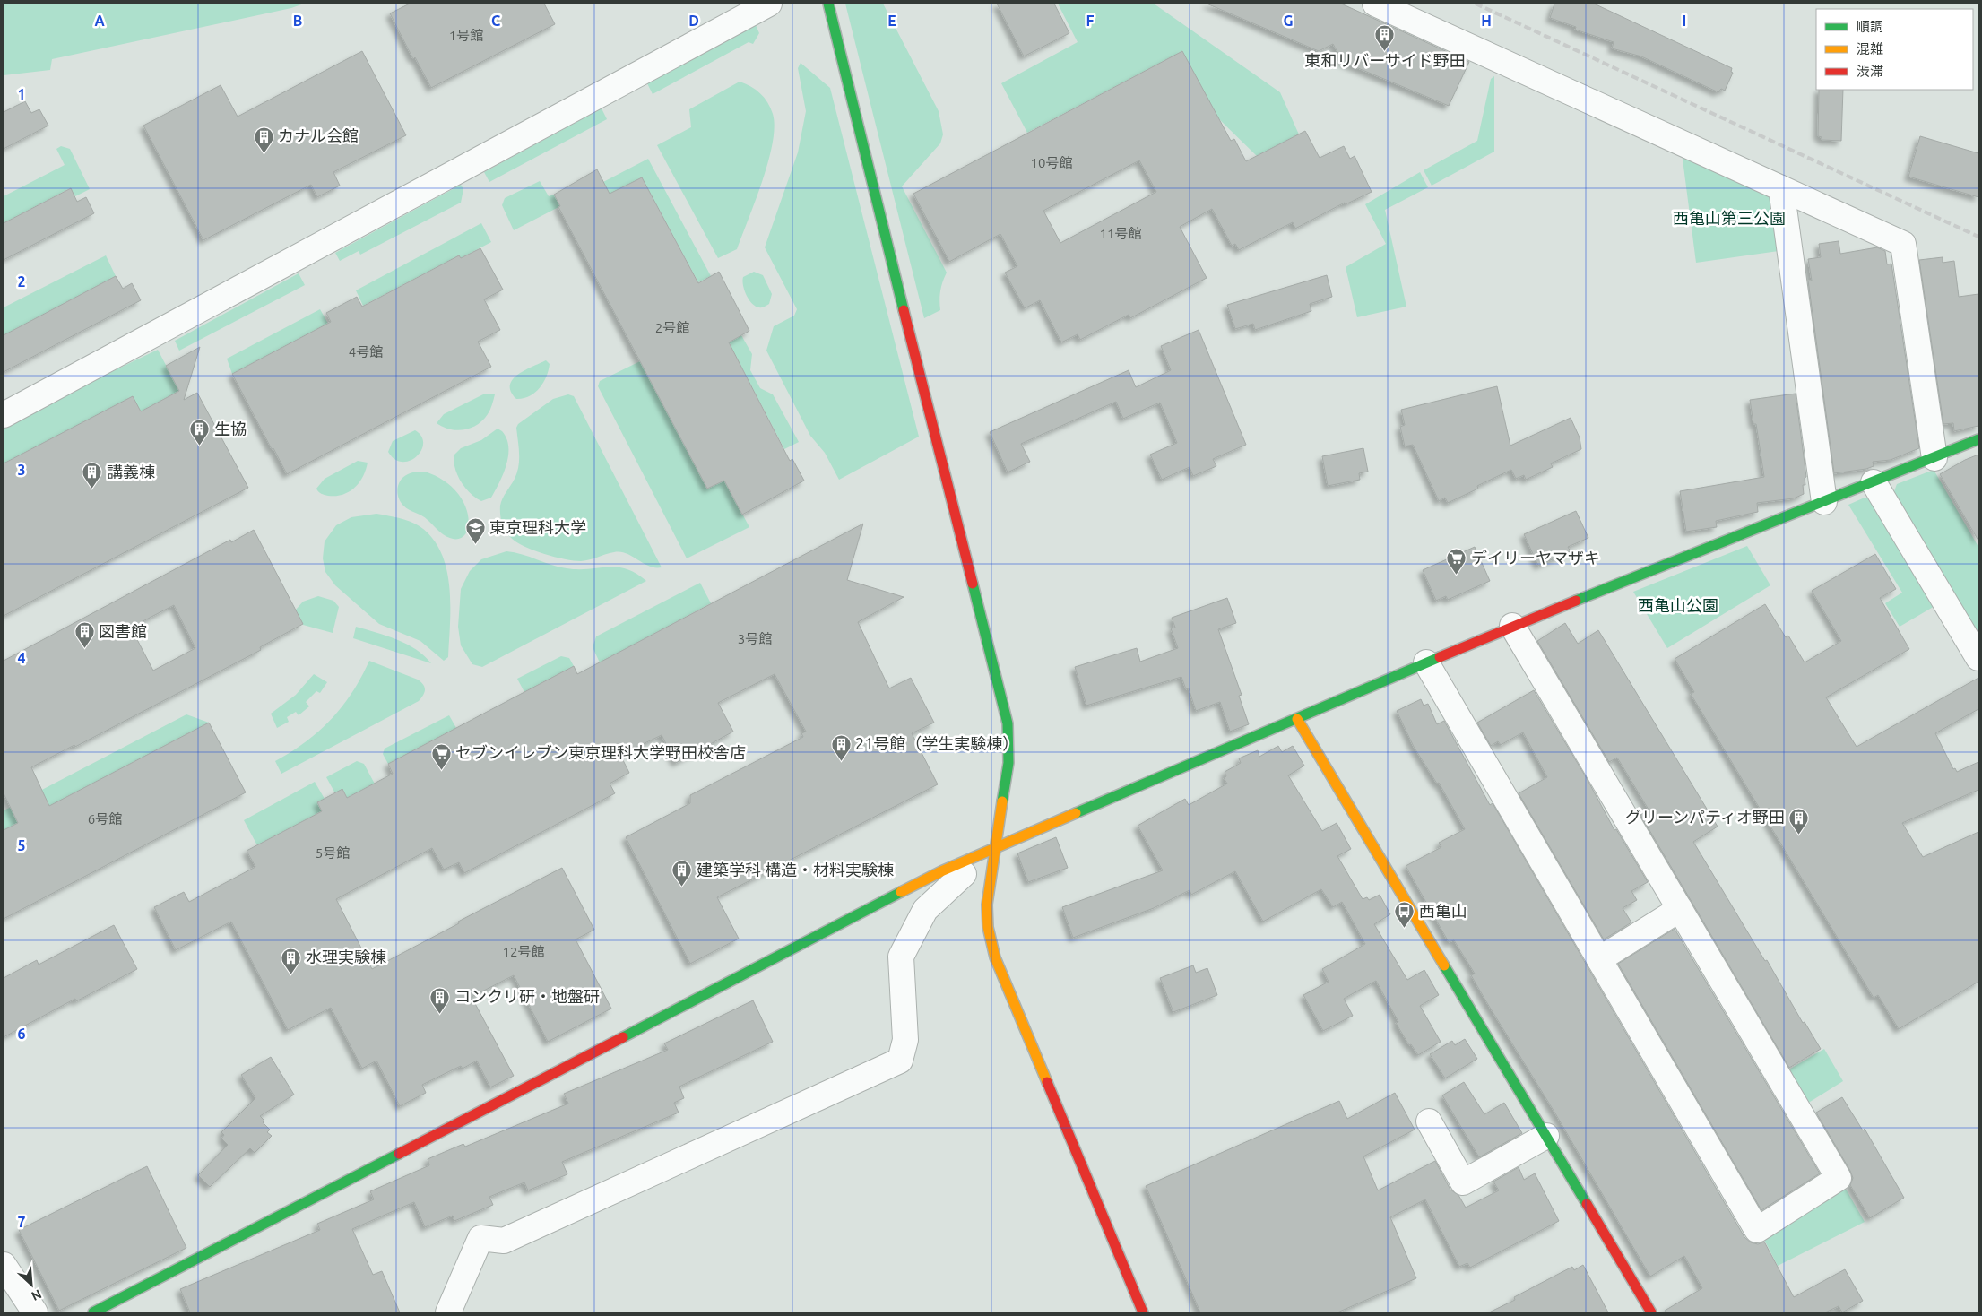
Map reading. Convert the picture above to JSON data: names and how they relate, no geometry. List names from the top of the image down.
{
  "parks": ["西亀山第三公園", "西亀山公園"],
  "places": {
    "building": [
      "東和リバーサイド野田",
      "カナル会館",
      "生協",
      "講義棟",
      "図書館",
      "21号館（学生実験棟）",
      "グリーンパティオ野田",
      "建築学科 構造・材料実験棟",
      "水理実験棟",
      "コンクリ研・地盤研"
    ],
    "school or university": ["東京理科大学"],
    "supermarket": ["デイリーヤマザキ", "セブンイレブン東京理科大学野田校舎店"],
    "bus stop": ["西亀山"]
  },
  "house_numbers": [
    "1号館",
    "10号館",
    "11号館",
    "2号館",
    "4号館",
    "3号館",
    "6号館",
    "5号館",
    "12号館"
  ],
  "legend": ["順調", "混雑", "渋滞"],
  "north": "bottom right",
  "grid": {
    "columns": [
      "A",
      "B",
      "C",
      "D",
      "E",
      "F",
      "G",
      "H",
      "I"
    ],
    "rows": [
      "1",
      "2",
      "3",
      "4",
      "5",
      "6",
      "7"
    ]
  }
}
